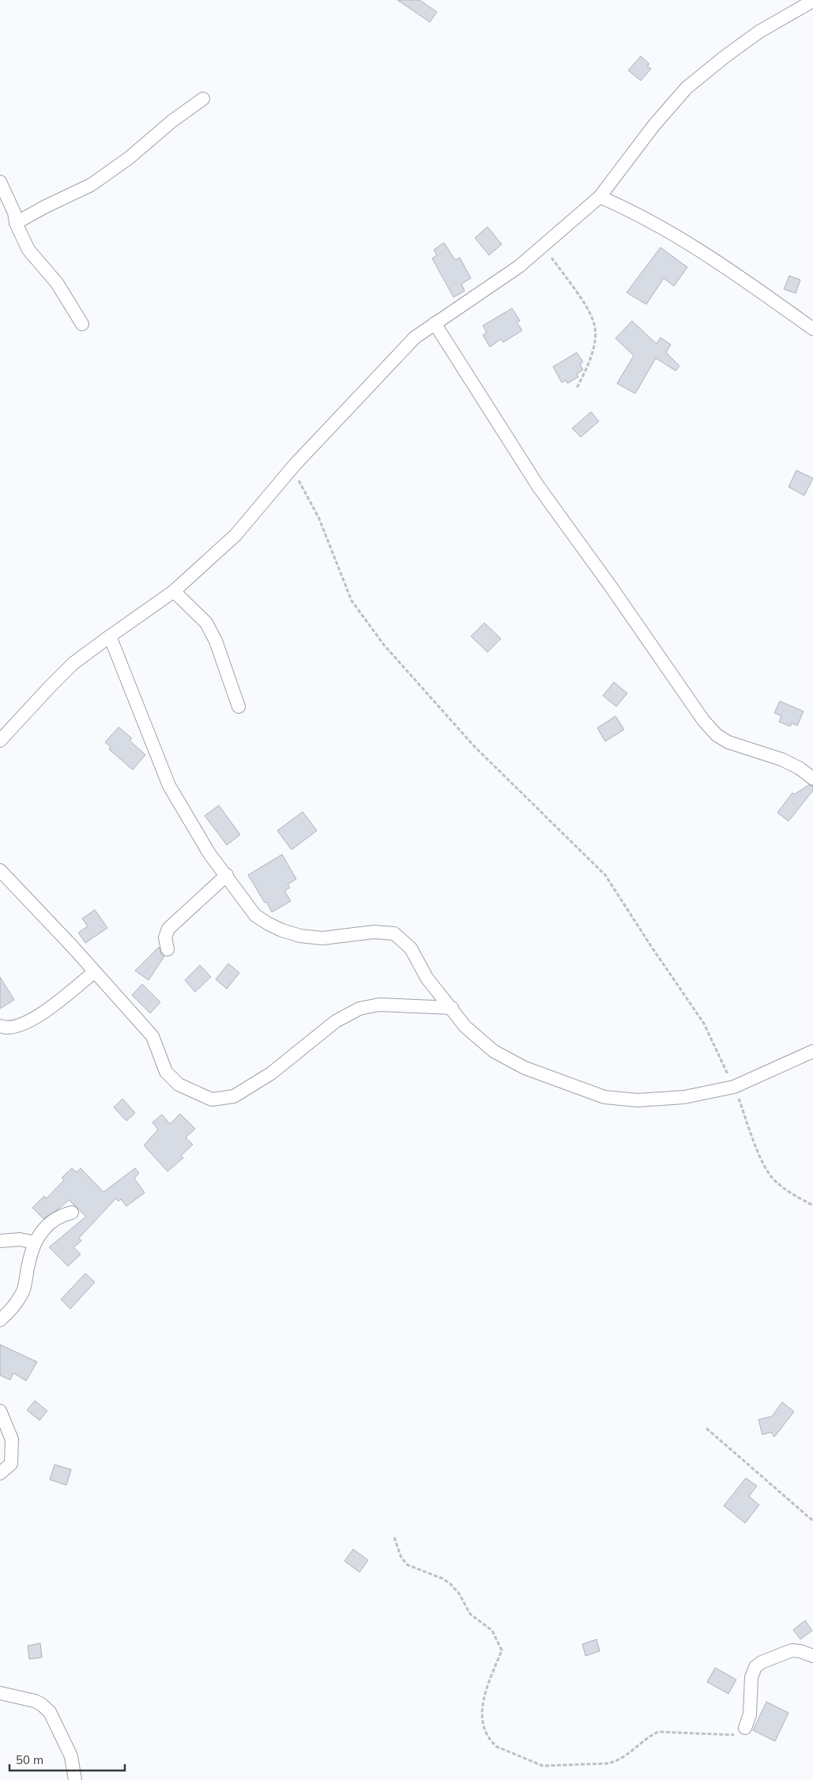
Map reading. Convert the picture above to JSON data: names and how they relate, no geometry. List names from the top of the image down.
{
  "scale_bar": "50 m"
}
